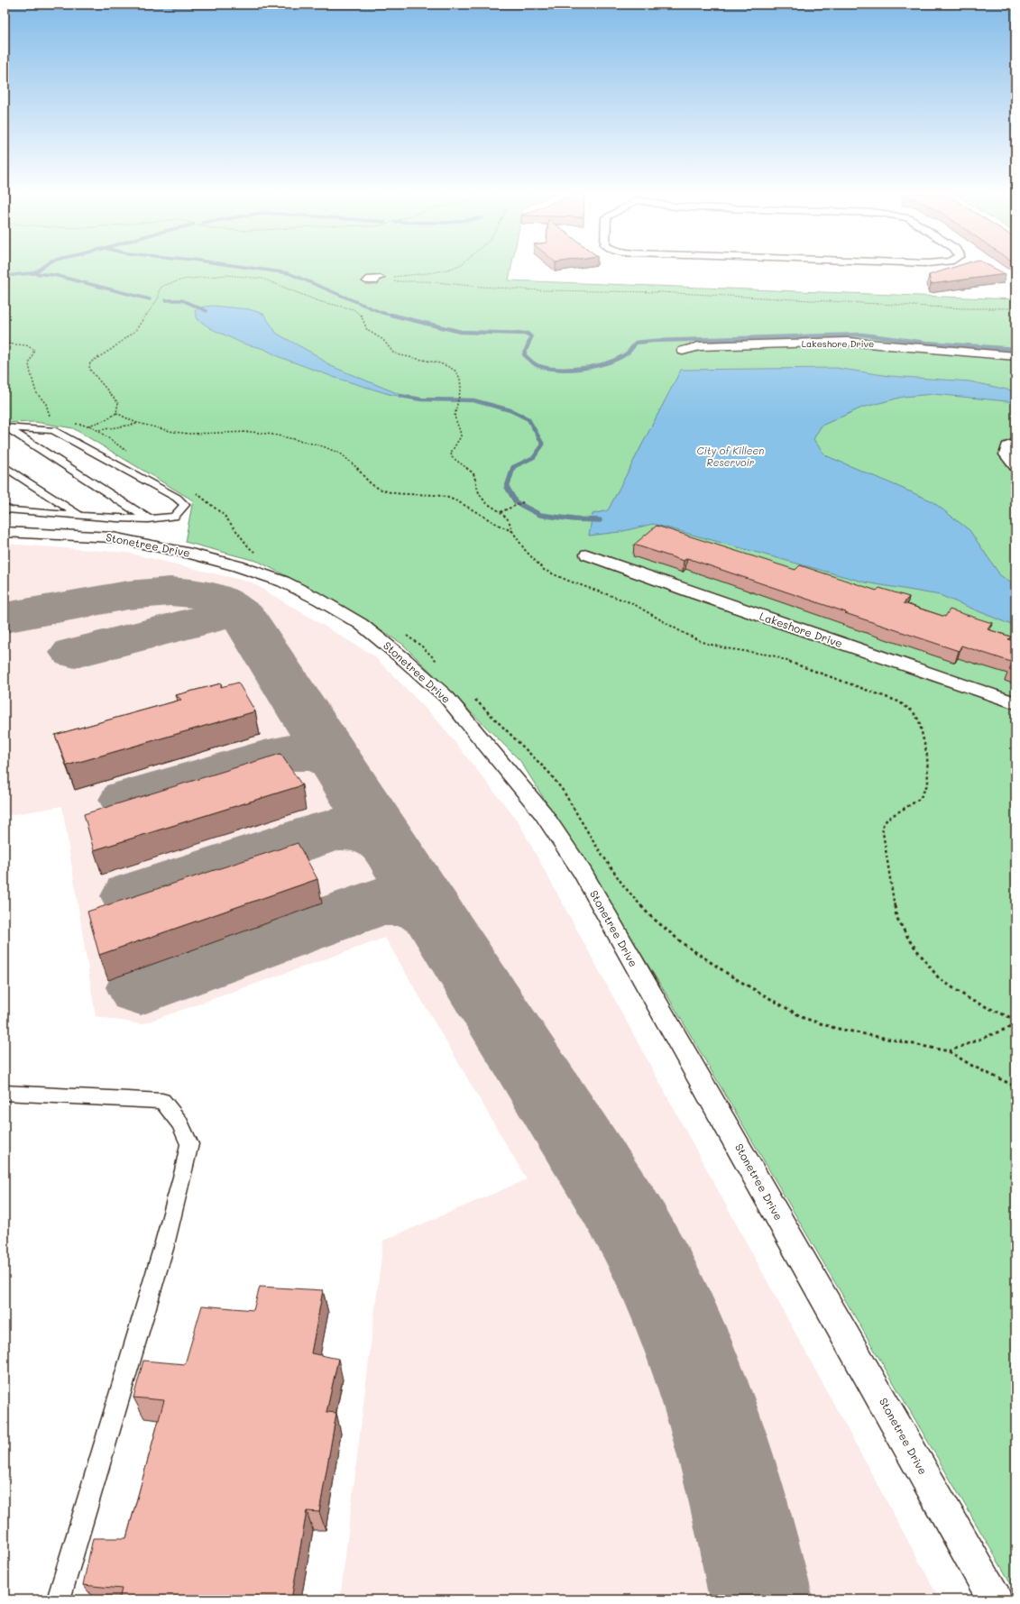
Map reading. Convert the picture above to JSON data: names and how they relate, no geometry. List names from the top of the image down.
{
  "streets": {
    "street": ["Lakeshore Drive", "Stonetree Drive"]
  },
  "water": ["City of Killeen Reservoir"]
}
